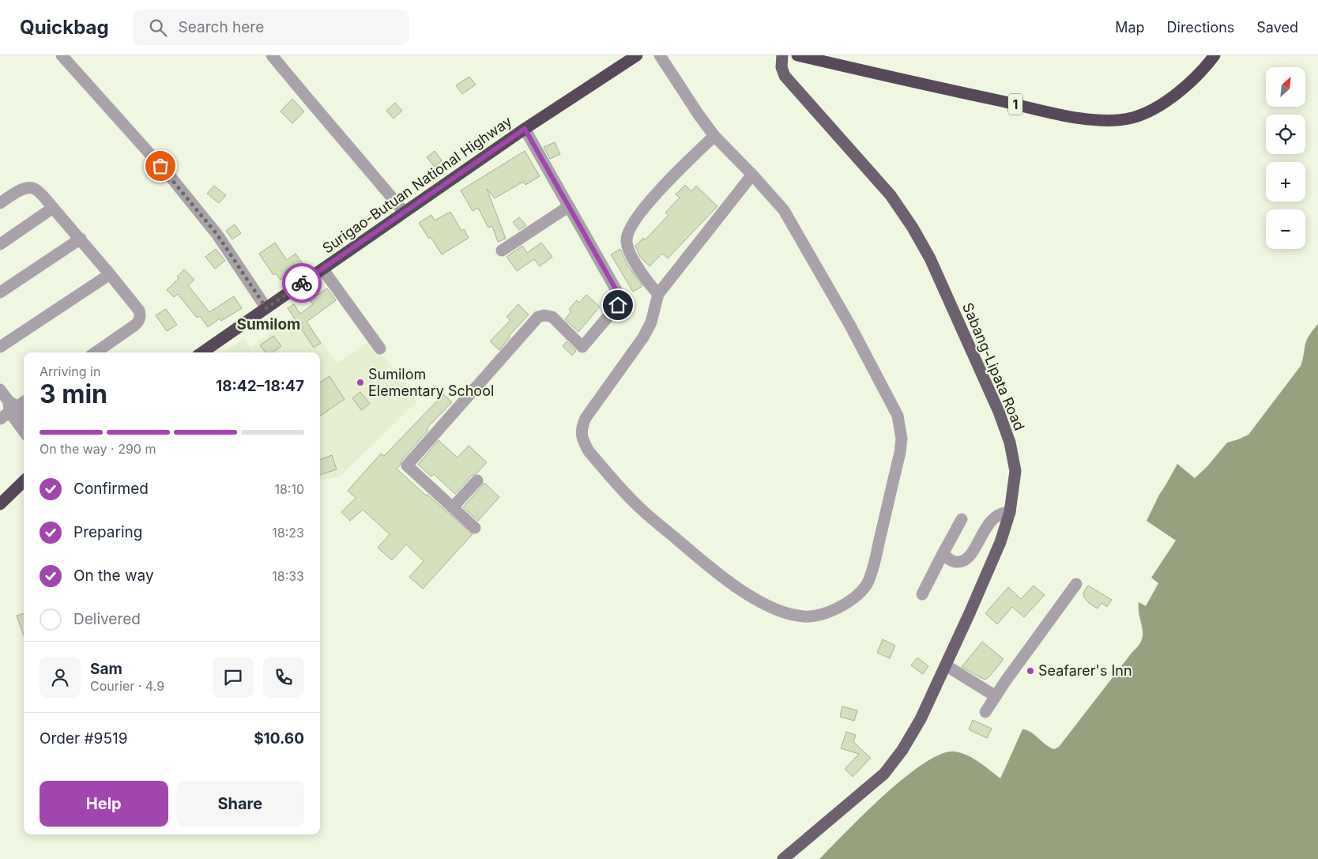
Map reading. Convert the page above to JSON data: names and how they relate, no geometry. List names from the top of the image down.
{
  "streets": {
    "highway": ["1", "Surigao-Butuan National Highway"],
    "main road": ["Sabang-Lipata Road"]
  },
  "districts": ["Sumilom"],
  "places": ["Sumilom Elementary School", "Seafarer's Inn"],
  "north": "top right",
  "page": {
    "header": "Quickbag",
    "search": "Search here",
    "nav": ["Map", "Directions", "Saved"],
    "map_buttons": ["+", "−"],
    "heading": ["3 min", "Arriving in", "18:42–18:47"],
    "panel": [
      "Sam",
      "Courier · 4.9",
      "Order #9519",
      "$10.60"
    ],
    "bar": "On the way · 290 m",
    "list": [
      ["Confirmed", "18:10"],
      ["Preparing", "18:23"],
      ["On the way", "18:33"],
      "Delivered"
    ],
    "buttons": ["Help", "Share"]
  }
}
